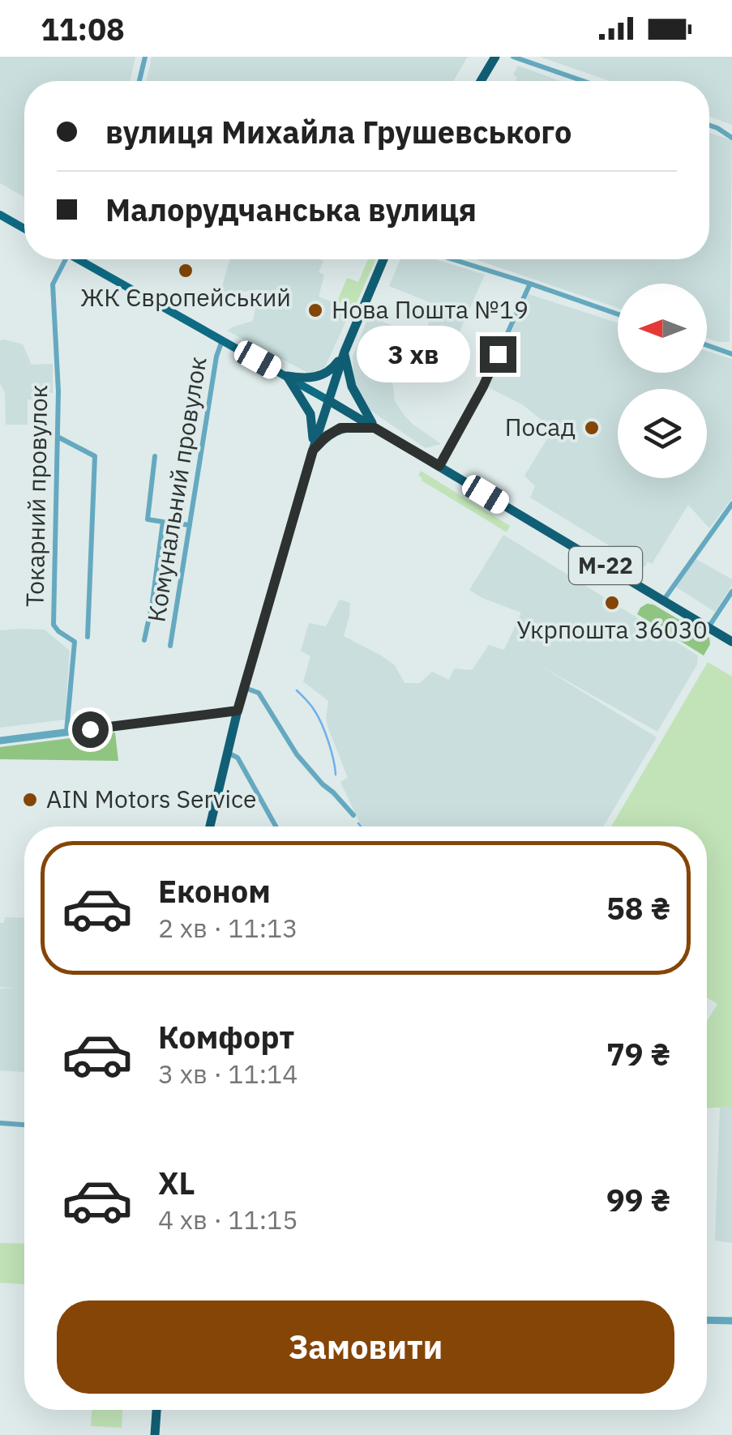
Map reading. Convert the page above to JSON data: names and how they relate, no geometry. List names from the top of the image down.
{
  "streets": {
    "highway": ["М-22"],
    "street": ["Комунальний провулок", "Токарний провулок"]
  },
  "places": [
    "ЖК Європейський",
    "Нова Пошта №19",
    "Посад",
    "Укрпошта 36030",
    "AIN Motors Service"
  ],
  "north": "left",
  "page": {
    "status": "11:08",
    "banner": ["вулиця Михайла Грушевського", "Малорудчанська вулиця"],
    "bubble": "3 хв",
    "list": [
      {
        "name": "Економ",
        "note": "2 хв · 11:13",
        "value": "58 ₴"
      },
      {
        "name": "Комфорт",
        "note": "3 хв · 11:14",
        "value": "79 ₴"
      },
      {
        "name": "XL",
        "note": "4 хв · 11:15",
        "value": "99 ₴"
      }
    ],
    "buttons": "Замовити"
  }
}
